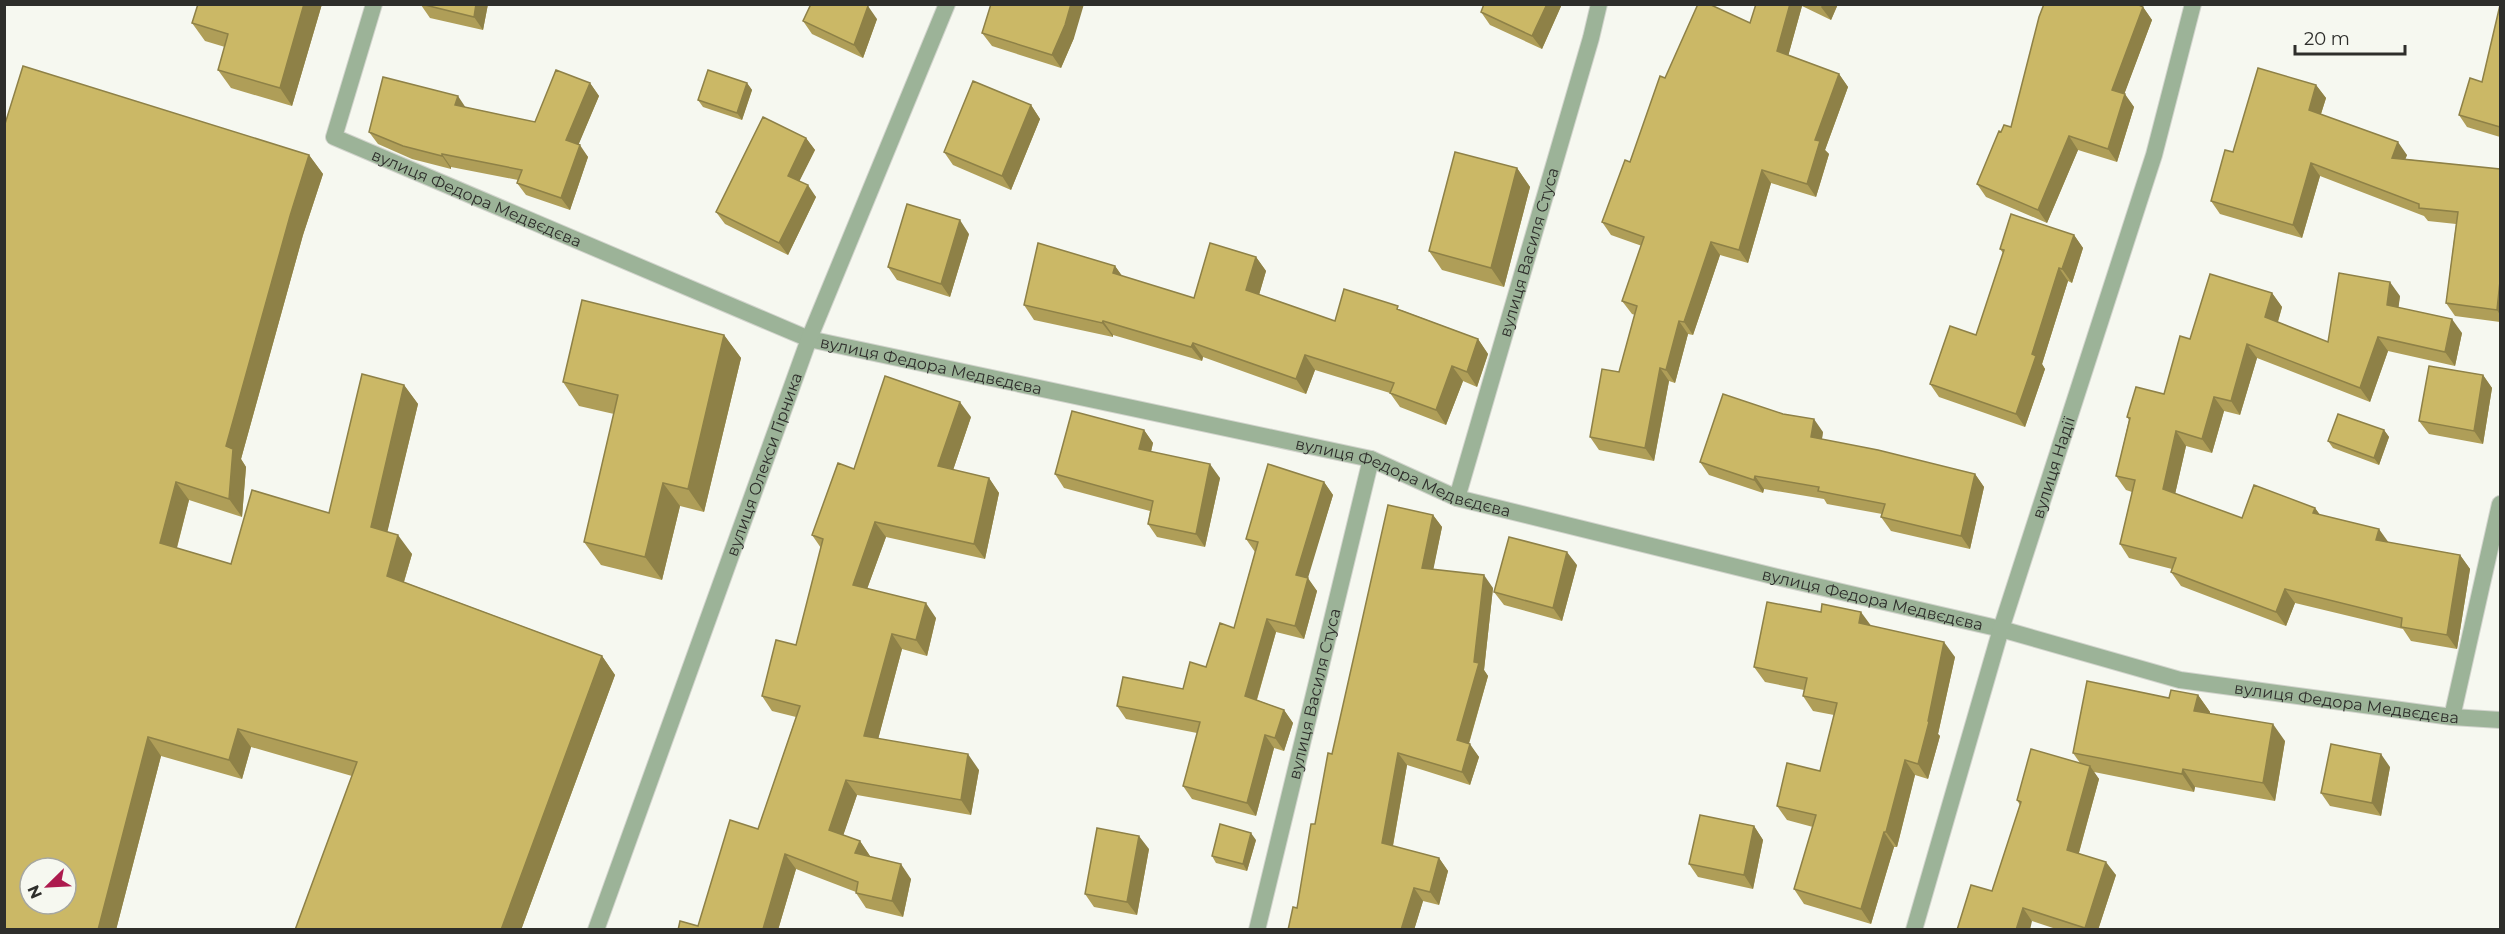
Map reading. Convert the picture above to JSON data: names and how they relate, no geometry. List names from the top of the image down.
{
  "streets": {
    "street": [
      "вулиця Федора Медвєдєва",
      "вулиця Василя Стуса",
      "вулиця Олекси Гірника",
      "вулиця Надії"
    ]
  },
  "crossings": [
    ["вулиця Федора Медвєдєва", "вулиця Василя Стуса"],
    ["вулиця Федора Медвєдєва", "вулиця Олекси Гірника"],
    ["вулиця Федора Медвєдєва", "вулиця Надії"]
  ],
  "scale_bar": "20 m",
  "north": "bottom left"
}
